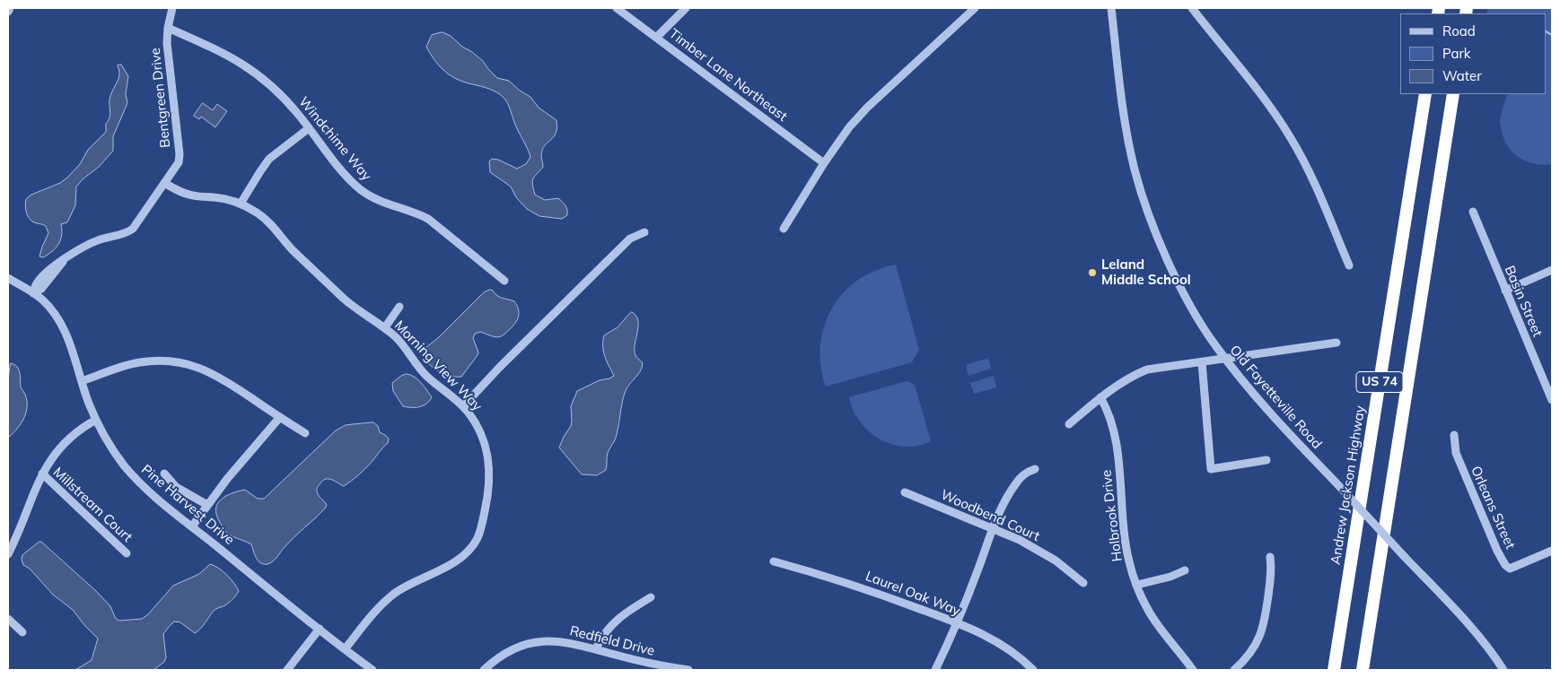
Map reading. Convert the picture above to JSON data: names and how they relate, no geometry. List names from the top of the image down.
{
  "streets": {
    "highway": ["US 74", "Andrew Jackson Highway"],
    "street": [
      "Timber Lane Northeast",
      "Bentgreen Drive",
      "Windchime Way",
      "Basin Street",
      "Morning View Way",
      "Old Fayetteville Road",
      "Millstream Court",
      "Pine Harvest Drive",
      "Orleans Street",
      "Woodbend Court",
      "Holbrook Drive",
      "Laurel Oak Way",
      "Redfield Drive"
    ]
  },
  "crossings": [
    ["Bentgreen Drive", "Windchime Way"],
    ["Bentgreen Drive", "Morning View Way"],
    ["Bentgreen Drive", "Pine Harvest Drive"],
    ["Morning View Way", "Pine Harvest Drive"]
  ],
  "places": ["Leland Middle School"],
  "legend": ["Road", "Park", "Water"]
}
